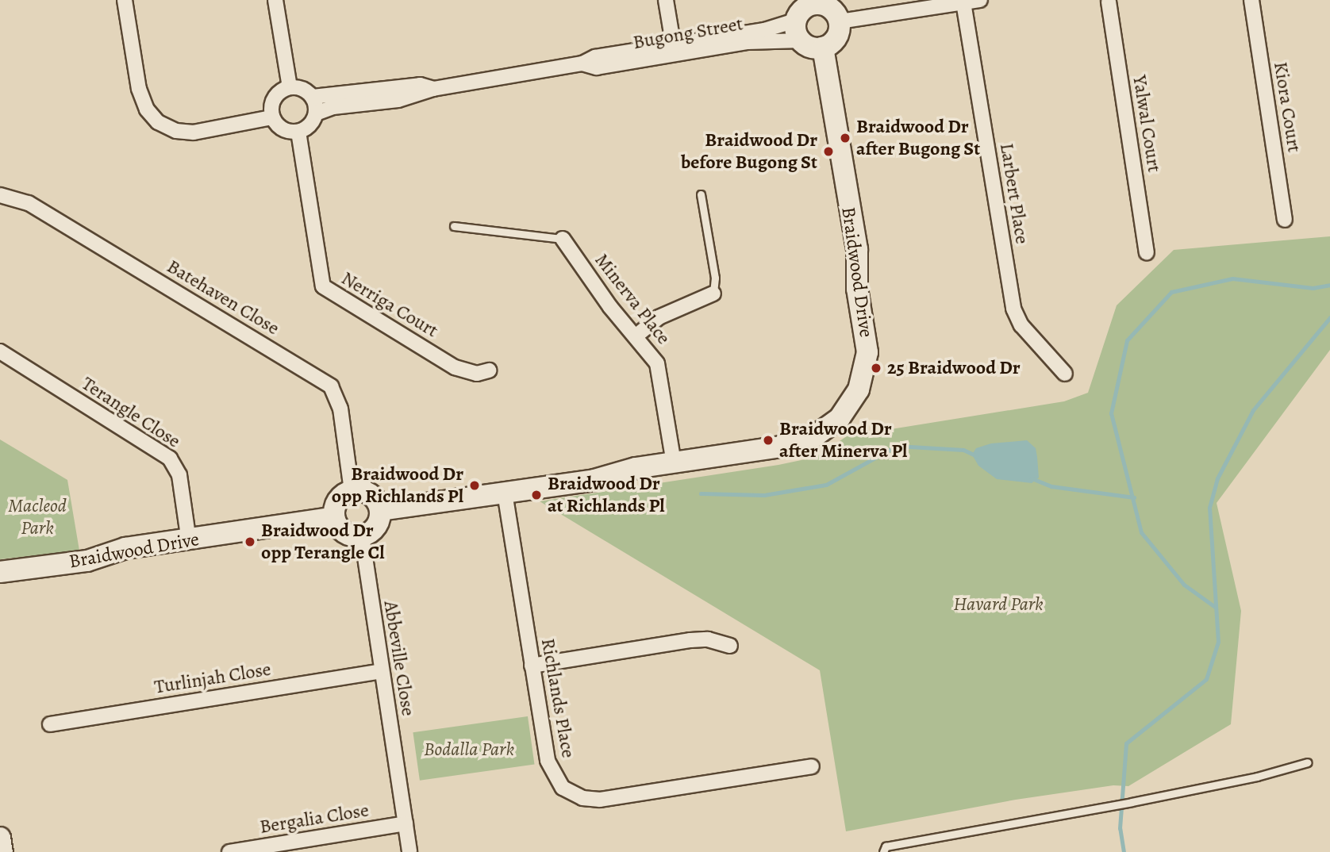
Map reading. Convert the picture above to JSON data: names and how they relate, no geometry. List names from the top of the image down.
{
  "streets": {
    "street": [
      "Bugong Street",
      "Kiora Court",
      "Yalwal Court",
      "Larbert Place",
      "Braidwood Drive",
      "Batehaven Close",
      "Minerva Place",
      "Nerriga Court",
      "Terangle Close",
      "Abbeville Close",
      "Turlinjah Close",
      "Richlands Place",
      "Bergalia Close"
    ]
  },
  "crossings": [
    ["Bugong Street", "Braidwood Drive"],
    ["Bugong Street", "Nerriga Court"],
    ["Braidwood Drive", "Batehaven Close"],
    ["Braidwood Drive", "Minerva Place"],
    ["Braidwood Drive", "Terangle Close"],
    ["Braidwood Drive", "Abbeville Close"],
    ["Braidwood Drive", "Richlands Place"],
    ["Batehaven Close", "Abbeville Close"],
    ["Abbeville Close", "Turlinjah Close"],
    ["Abbeville Close", "Bergalia Close"]
  ],
  "parks": ["Macleod Park", "Havard Park", "Bodalla Park"],
  "places": [
    "Braidwood Dr after Bugong St",
    "Braidwood Dr before Bugong St",
    "25 Braidwood Dr",
    "Braidwood Dr after Minerva Pl",
    "Braidwood Dr opp Richlands Pl",
    "Braidwood Dr at Richlands Pl",
    "Braidwood Dr opp Terangle Cl"
  ]
}
